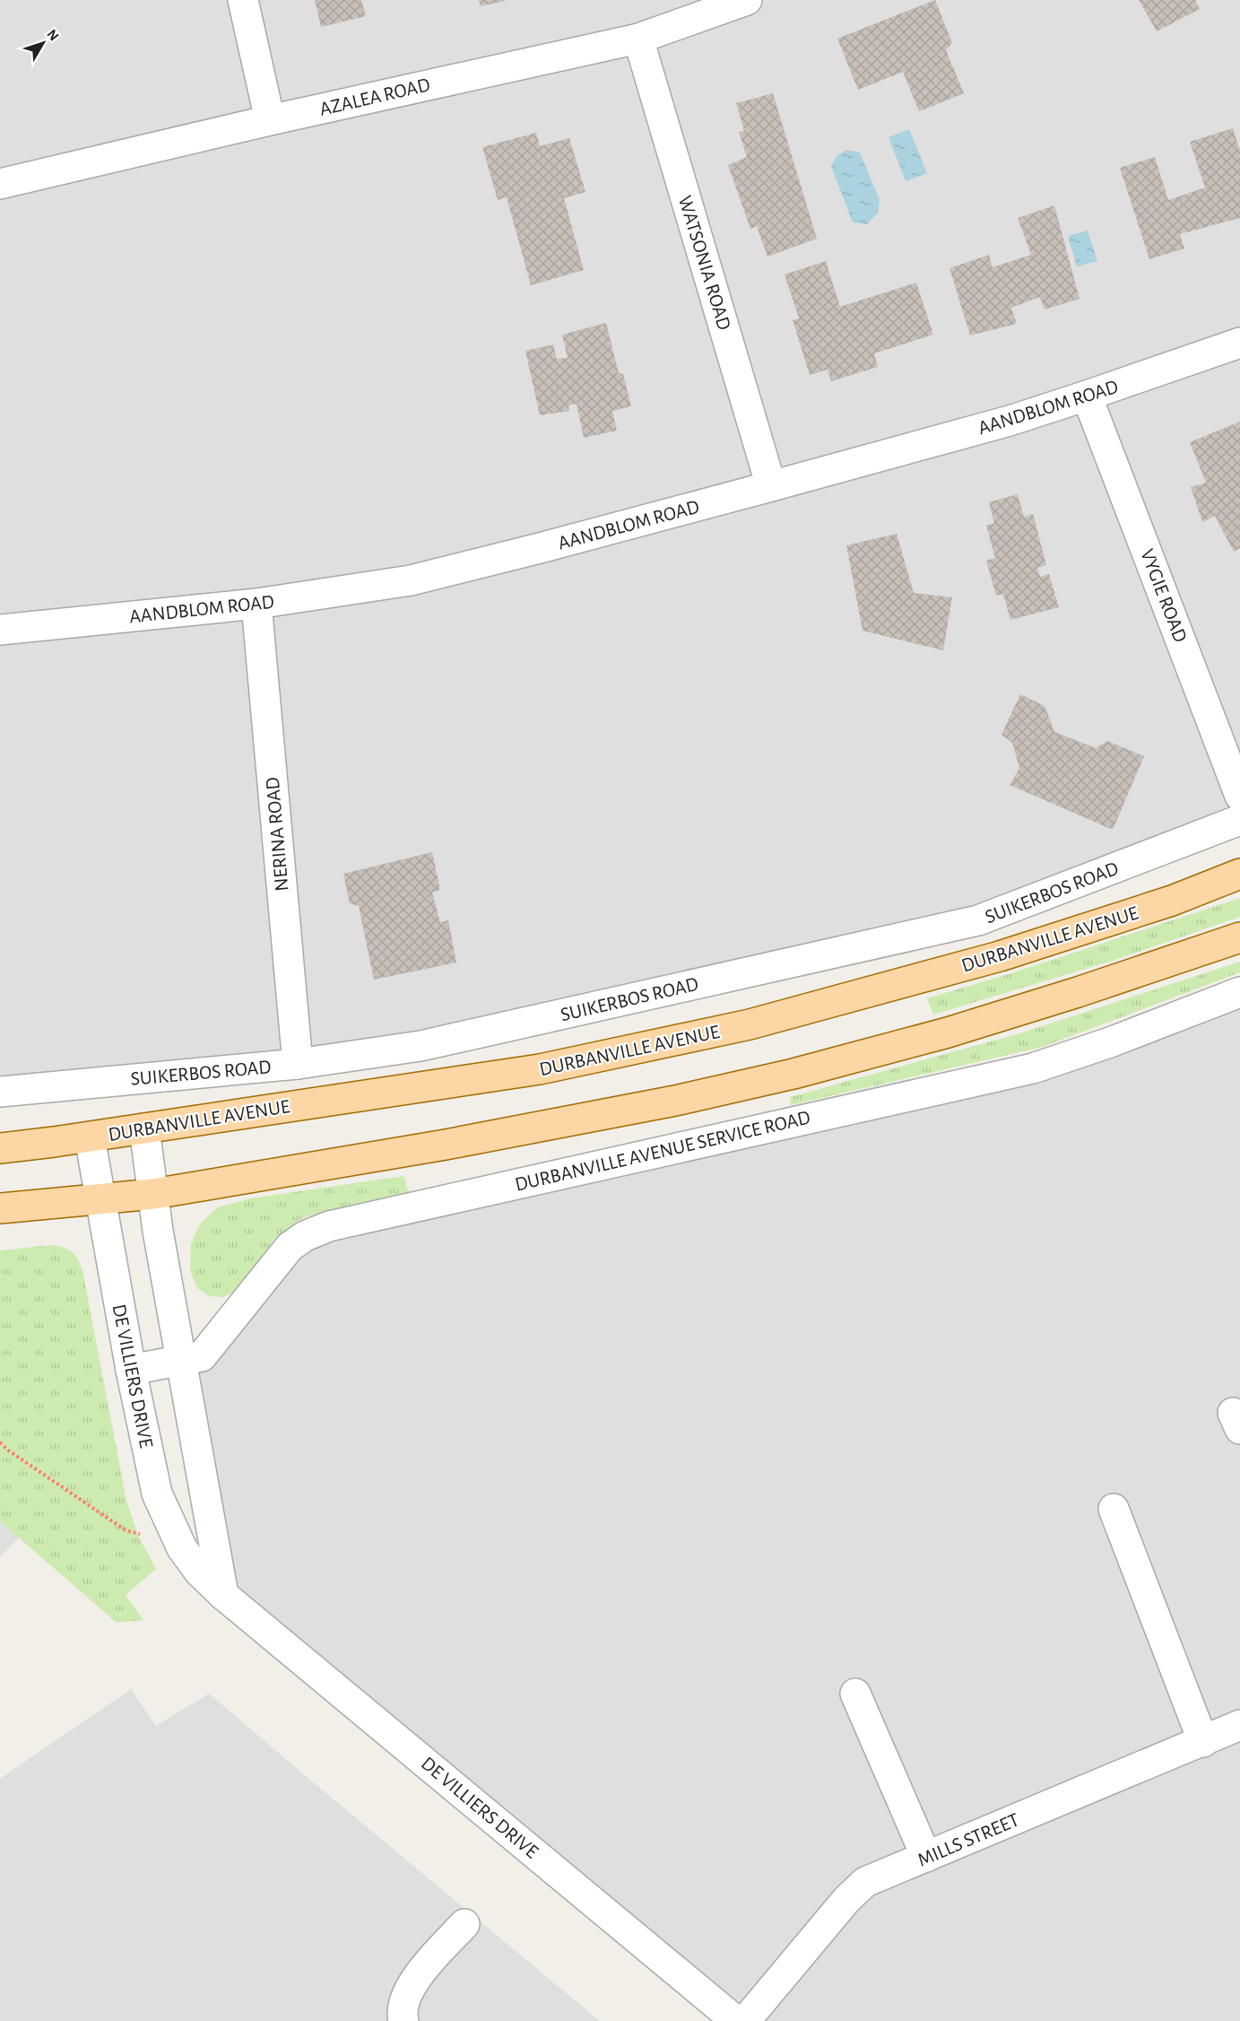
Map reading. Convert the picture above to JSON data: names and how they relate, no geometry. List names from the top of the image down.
{
  "streets": {
    "main road": ["DURBANVILLE AVENUE"],
    "street": [
      "AZALEA ROAD",
      "WATSONIA ROAD",
      "AANDBLOM ROAD",
      "VYGIE ROAD",
      "NERINA ROAD",
      "SUIKERBOS ROAD",
      "DURBANVILLE AVENUE SERVICE ROAD",
      "DE VILLIERS DRIVE",
      "MILLS STREET"
    ]
  },
  "crossings": [
    ["AZALEA ROAD", "WATSONIA ROAD"],
    ["WATSONIA ROAD", "AANDBLOM ROAD"],
    ["AANDBLOM ROAD", "VYGIE ROAD"],
    ["AANDBLOM ROAD", "NERINA ROAD"],
    ["NERINA ROAD", "SUIKERBOS ROAD"],
    ["DURBANVILLE AVENUE", "DE VILLIERS DRIVE"],
    ["DURBANVILLE AVENUE SERVICE ROAD", "DE VILLIERS DRIVE"]
  ],
  "north": "top right"
}
